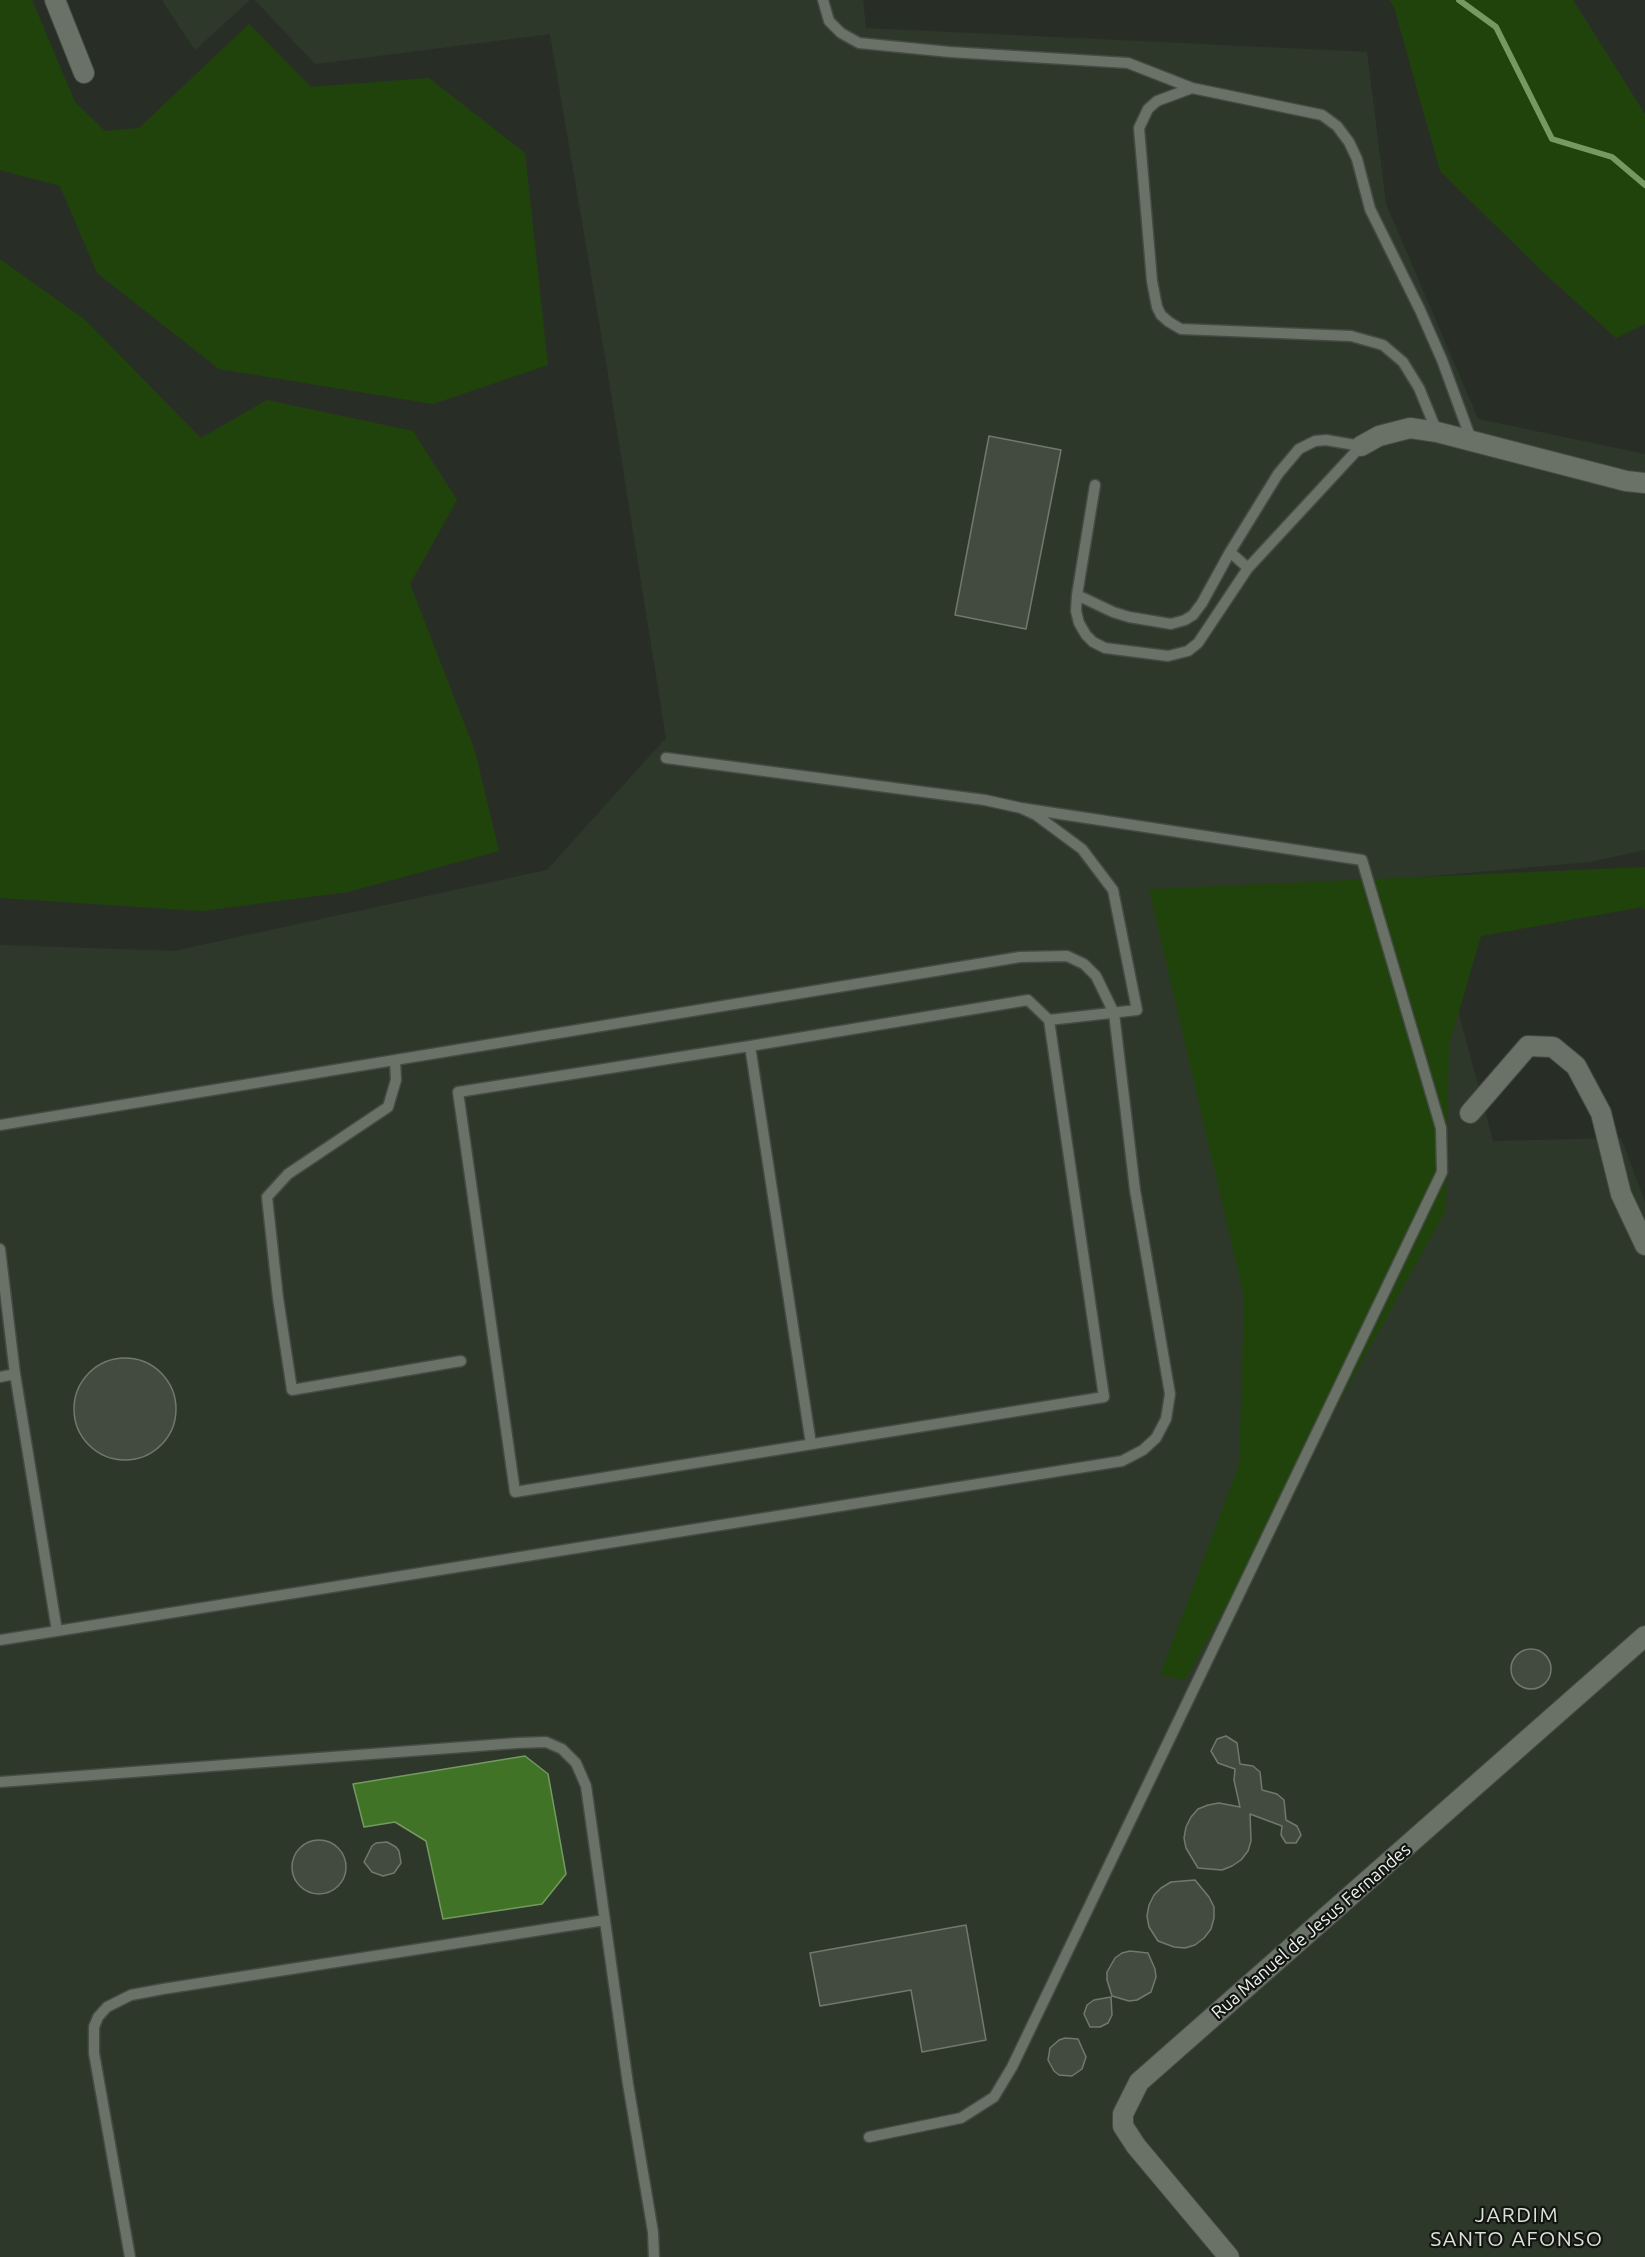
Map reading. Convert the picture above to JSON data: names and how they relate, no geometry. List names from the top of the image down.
{
  "streets": {
    "street": ["Rua Manuel de Jesus Fernandes"]
  },
  "districts": ["JARDIM SANTO AFONSO"]
}
